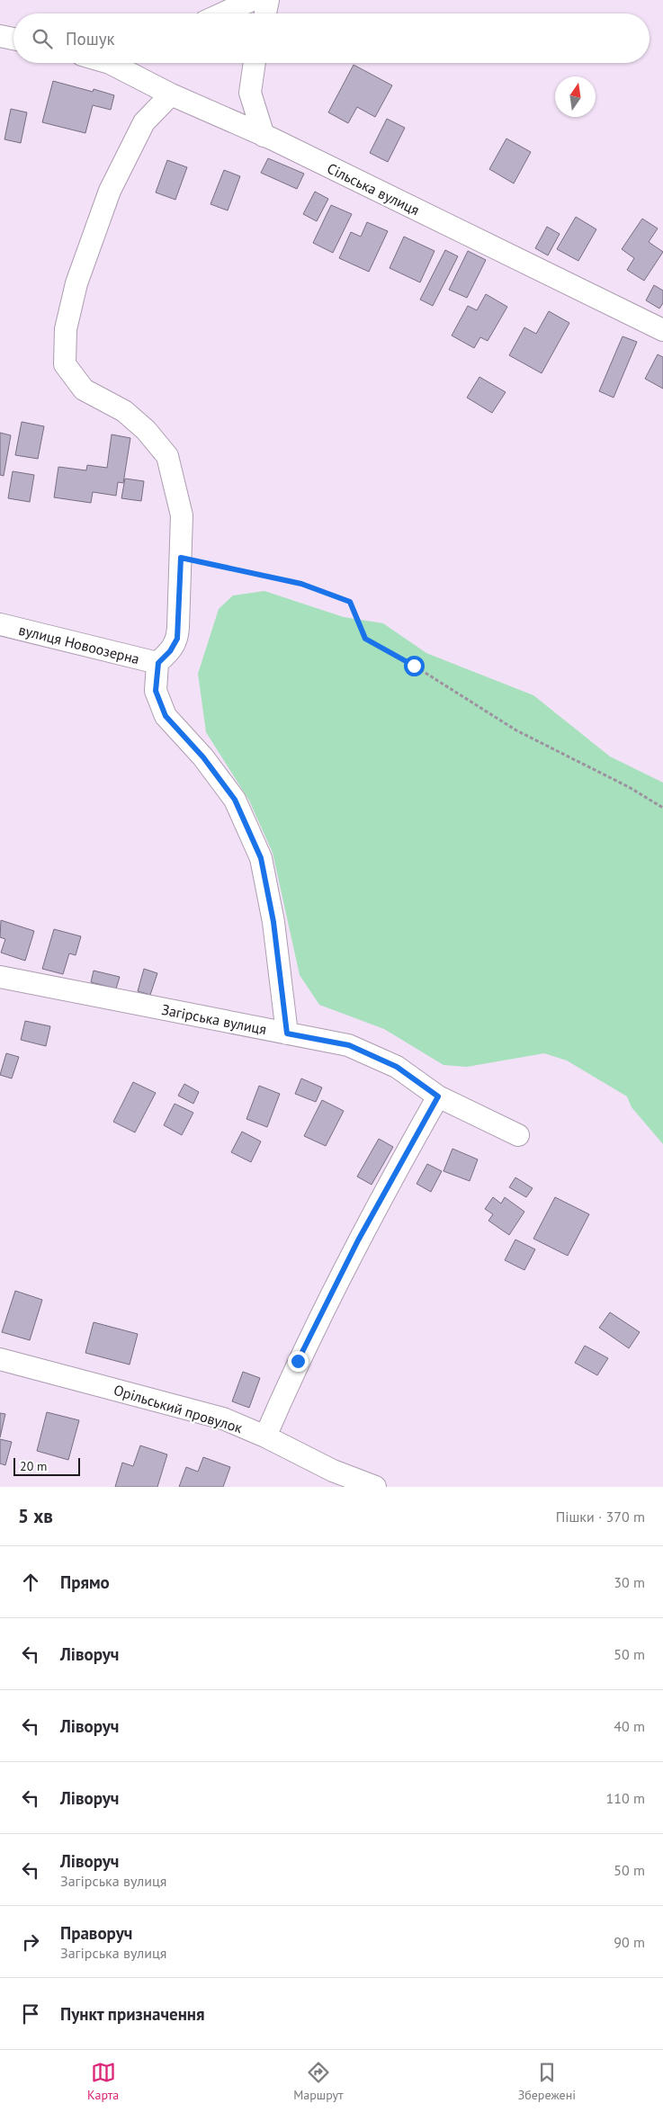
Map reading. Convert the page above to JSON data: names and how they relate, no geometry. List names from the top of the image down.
{
  "streets": {
    "street": [
      "Сільська вулиця",
      "вулиця Новоозерна",
      "Загірська вулиця",
      "Орільський провулок"
    ]
  },
  "scale_bar": "20 m",
  "north": "top",
  "page": {
    "search": "Пошук",
    "scale": "20 m",
    "heading": ["5 хв", "Пішки · 370 m"],
    "list": [
      ["Прямо", "30 m"],
      ["Ліворуч", "50 m"],
      ["Ліворуч", "40 m"],
      ["Ліворуч", "110 m"],
      ["Ліворуч", "Загірська вулиця", "50 m"],
      ["Праворуч", "Загірська вулиця", "90 m"],
      "Пункт призначення"
    ],
    "nav": ["Карта", "Маршрут", "Збережені"]
  }
}
